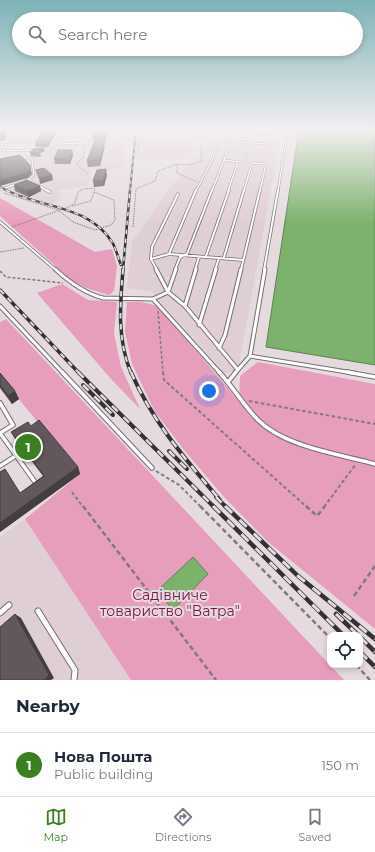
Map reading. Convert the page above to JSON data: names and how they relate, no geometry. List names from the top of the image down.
{
  "parks": ["Садівниче товариство \"Ватра\""],
  "page": {
    "search": "Search here",
    "pins": "1",
    "heading": "Nearby",
    "list": [
      {
        "mark": "1",
        "name": "Нова Пошта",
        "note": "Public building",
        "value": "150 m"
      }
    ],
    "nav": ["Map", "Directions", "Saved"]
  }
}
